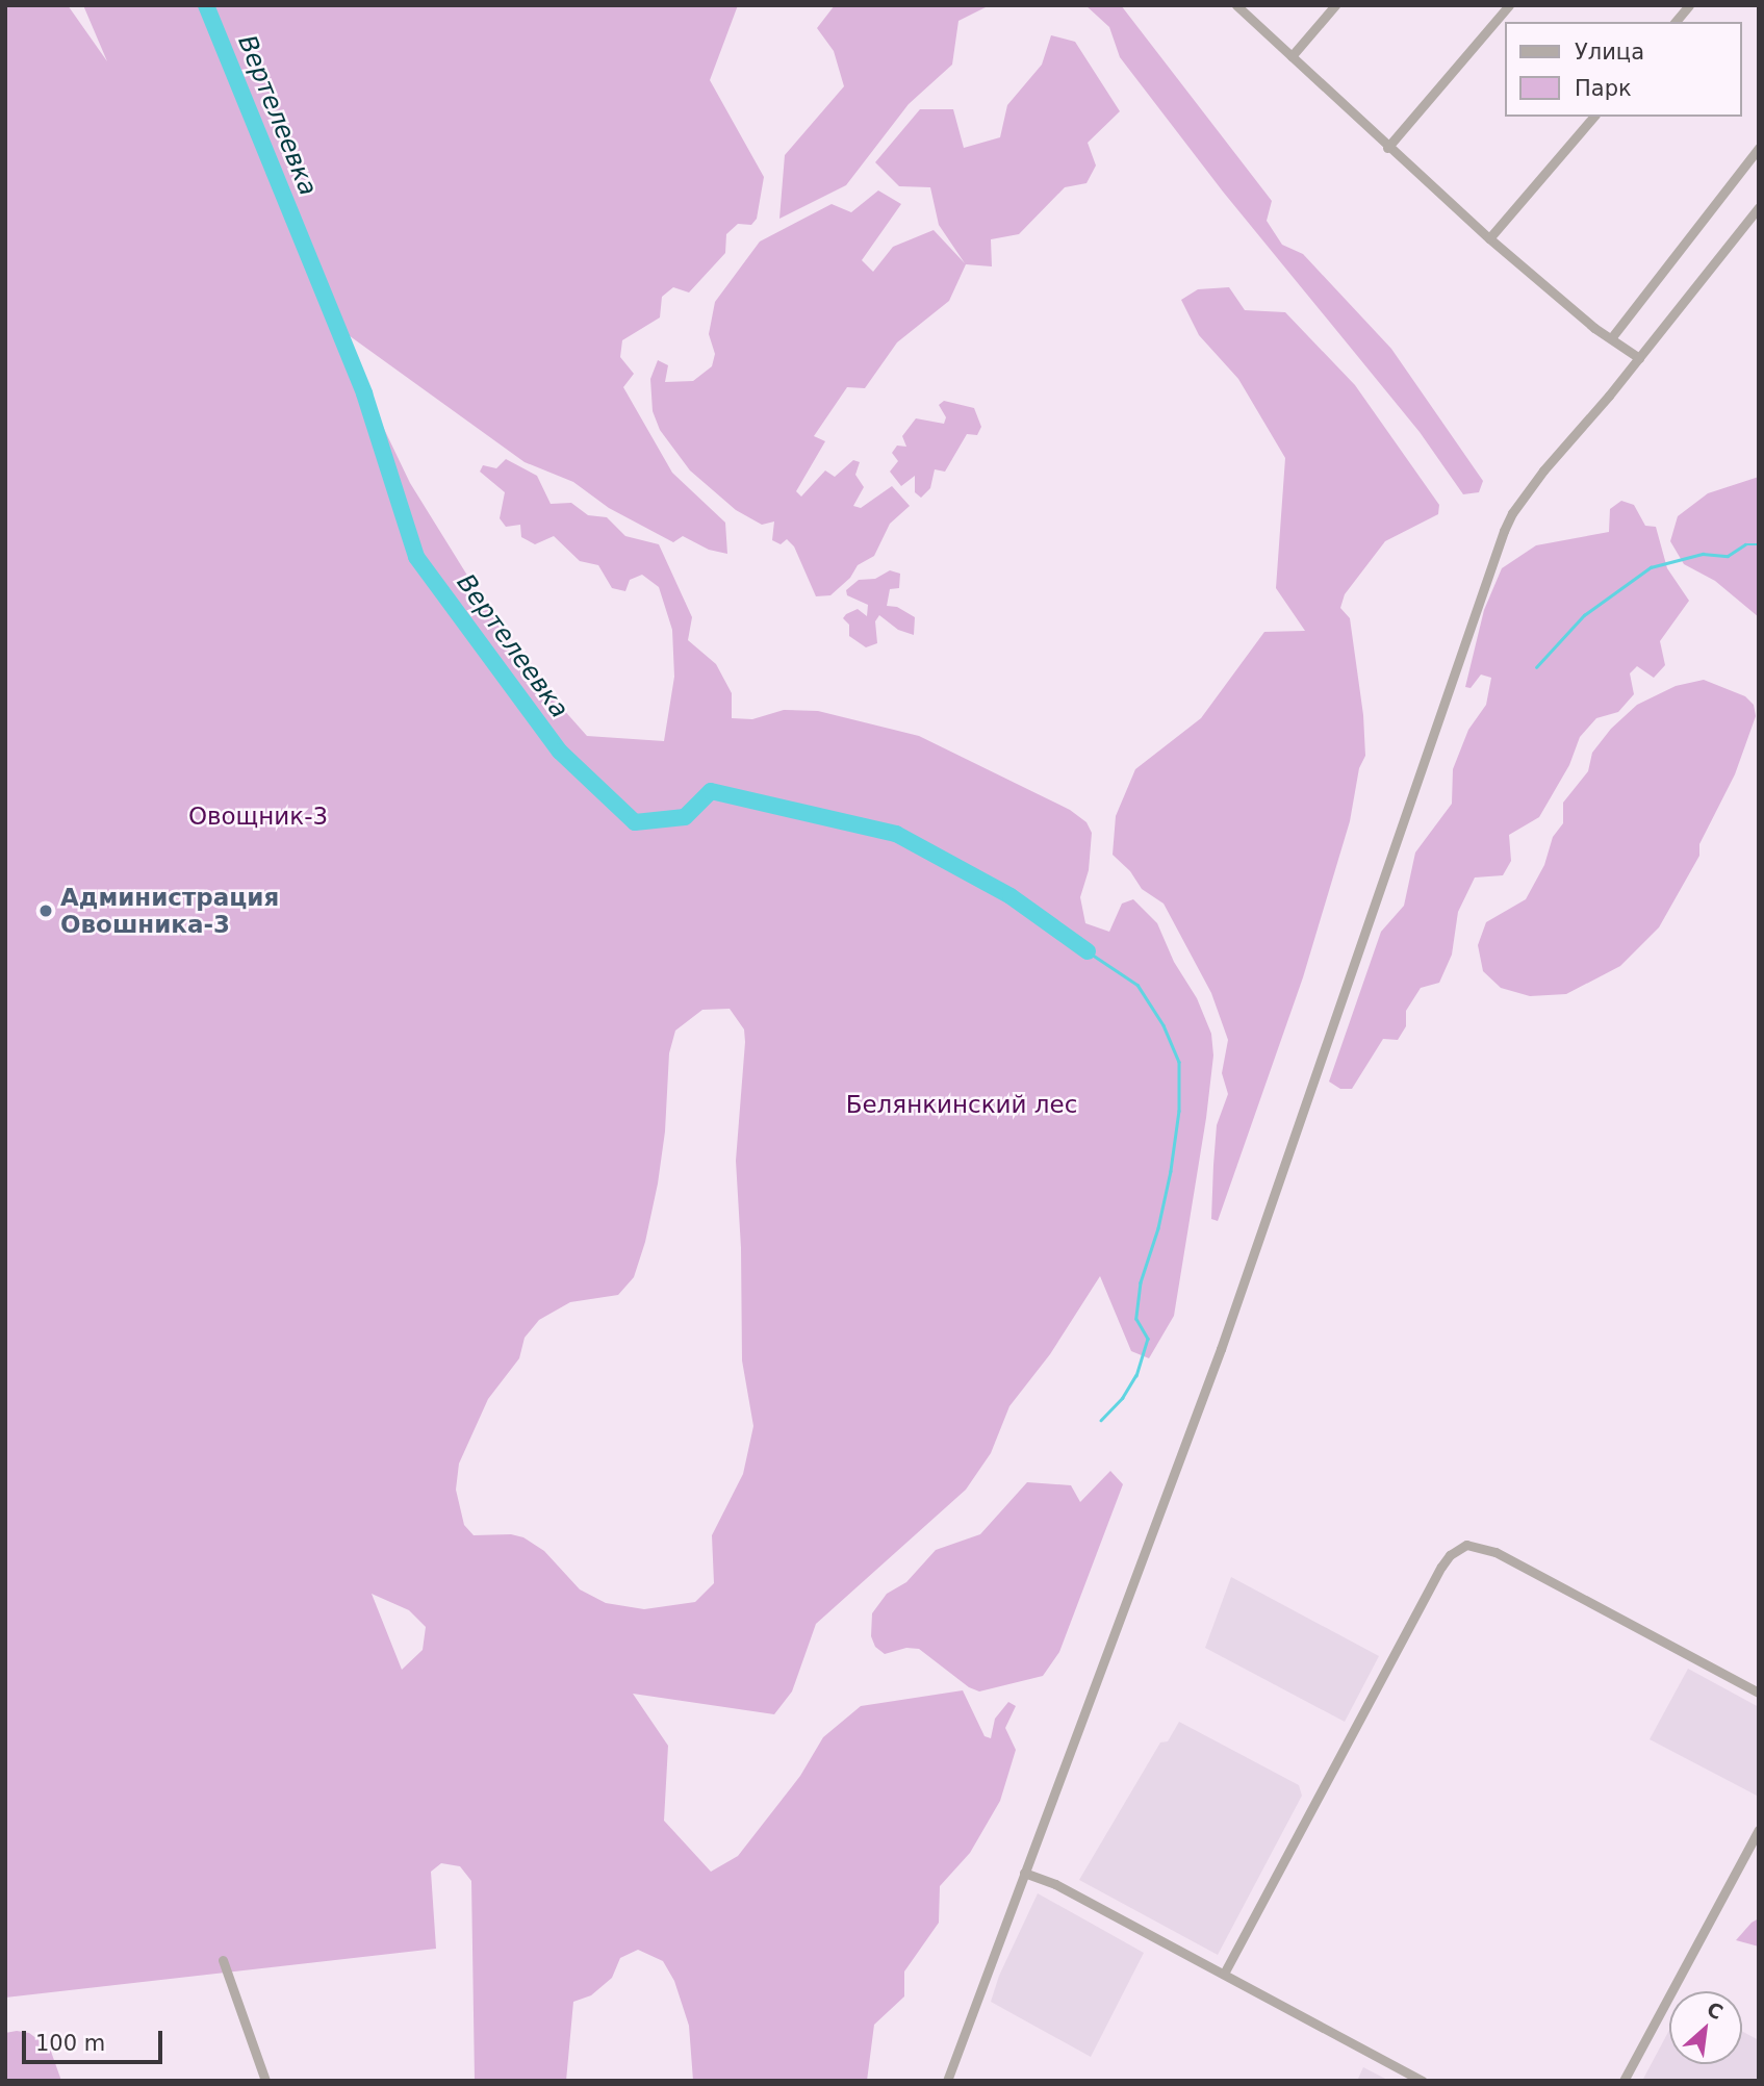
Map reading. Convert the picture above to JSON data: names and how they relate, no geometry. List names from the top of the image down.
{
  "water": ["Вертелеевка"],
  "parks": ["Овощник-3", "Белянкинский лес"],
  "places": ["Администрация Овошника-3"],
  "legend": ["Улица", "Парк"],
  "scale_bar": "100 m",
  "north": "top right"
}
